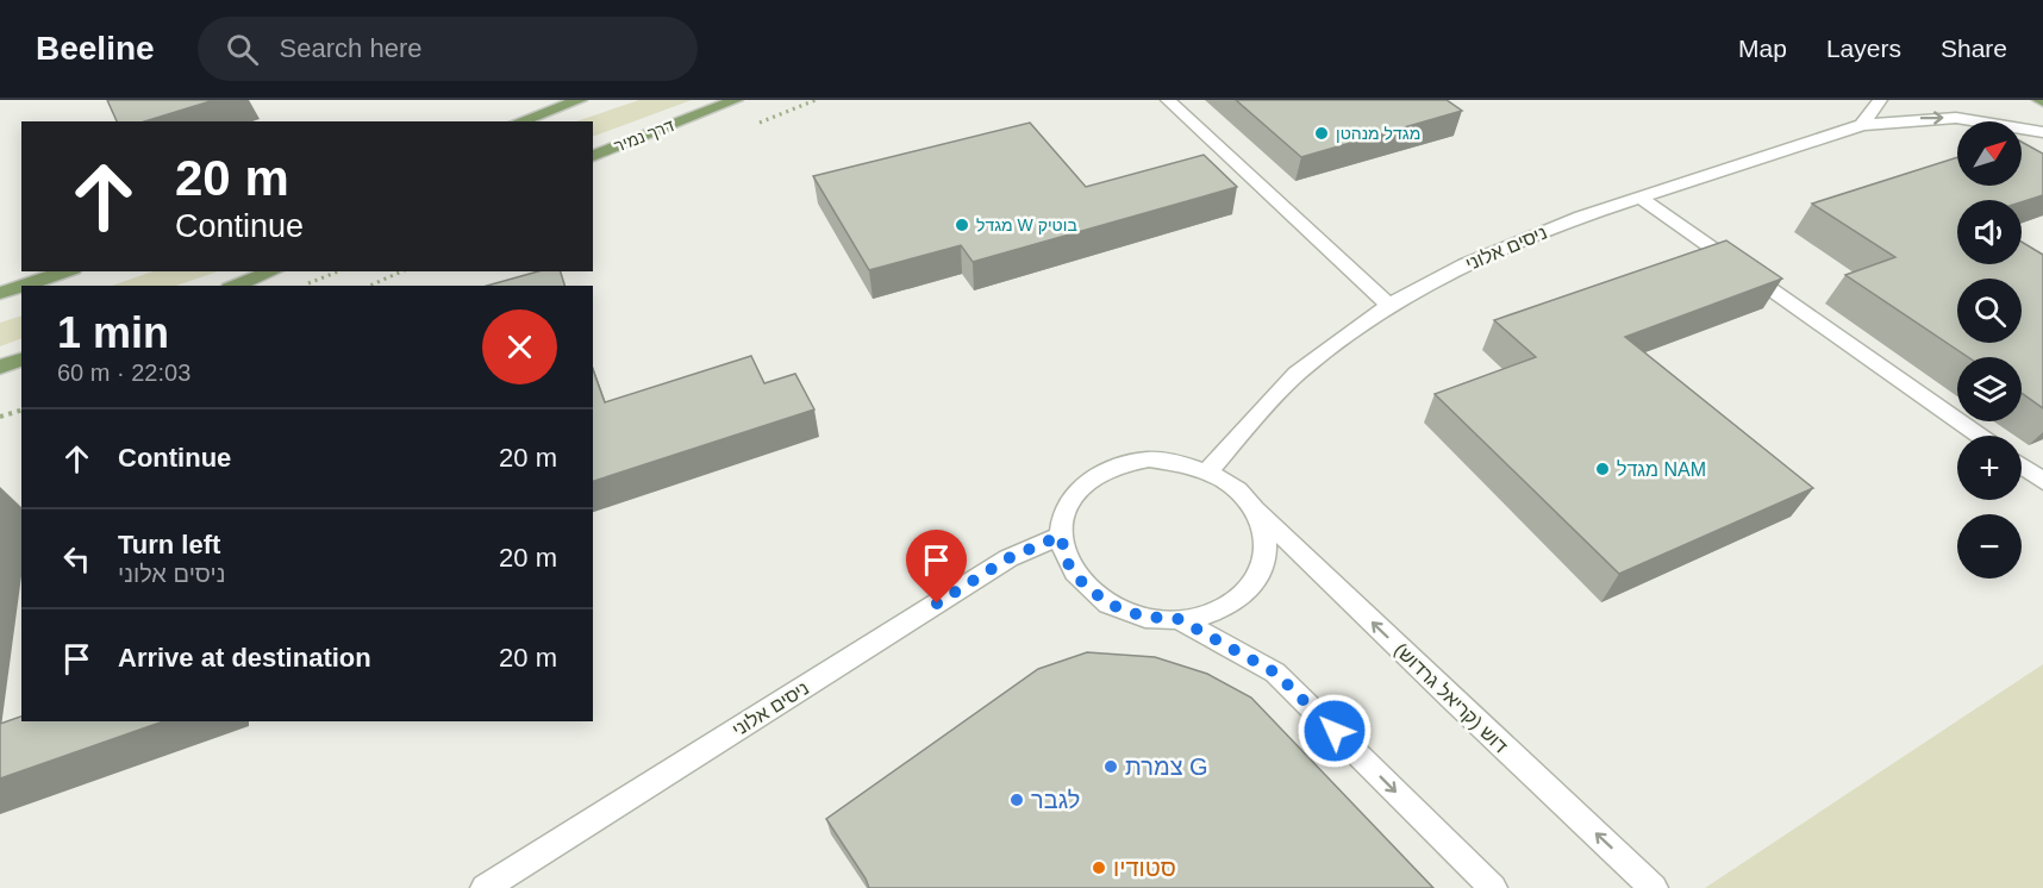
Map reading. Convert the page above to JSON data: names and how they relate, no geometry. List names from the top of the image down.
{
  "streets": {
    "main road": ["דרך נמיר"],
    "street": ["ניסים אלוני", "דוש (קריאל גרדוש)"]
  },
  "crossings": [
    ["ניסים אלוני", "דוש (קריאל גרדוש)"]
  ],
  "places": [
    "מגדל מנהטן",
    "מגדל W בוטיק",
    "מגדל NAM",
    "צמרת G",
    "לגבר",
    "סטודיו"
  ],
  "north": "top right",
  "page": {
    "header": "Beeline",
    "search": "Search here",
    "nav": ["Map", "Layers", "Share"],
    "map_buttons": ["+", "−"],
    "turn": ["20 m", "Continue"],
    "heading": ["1 min", "60 m · 22:03"],
    "list": [
      {
        "name": "Continue",
        "value": "20 m"
      },
      {
        "name": "Turn left",
        "note": "ניסים אלוני",
        "value": "20 m"
      },
      {
        "name": "Arrive at destination",
        "value": "20 m"
      }
    ]
  }
}
